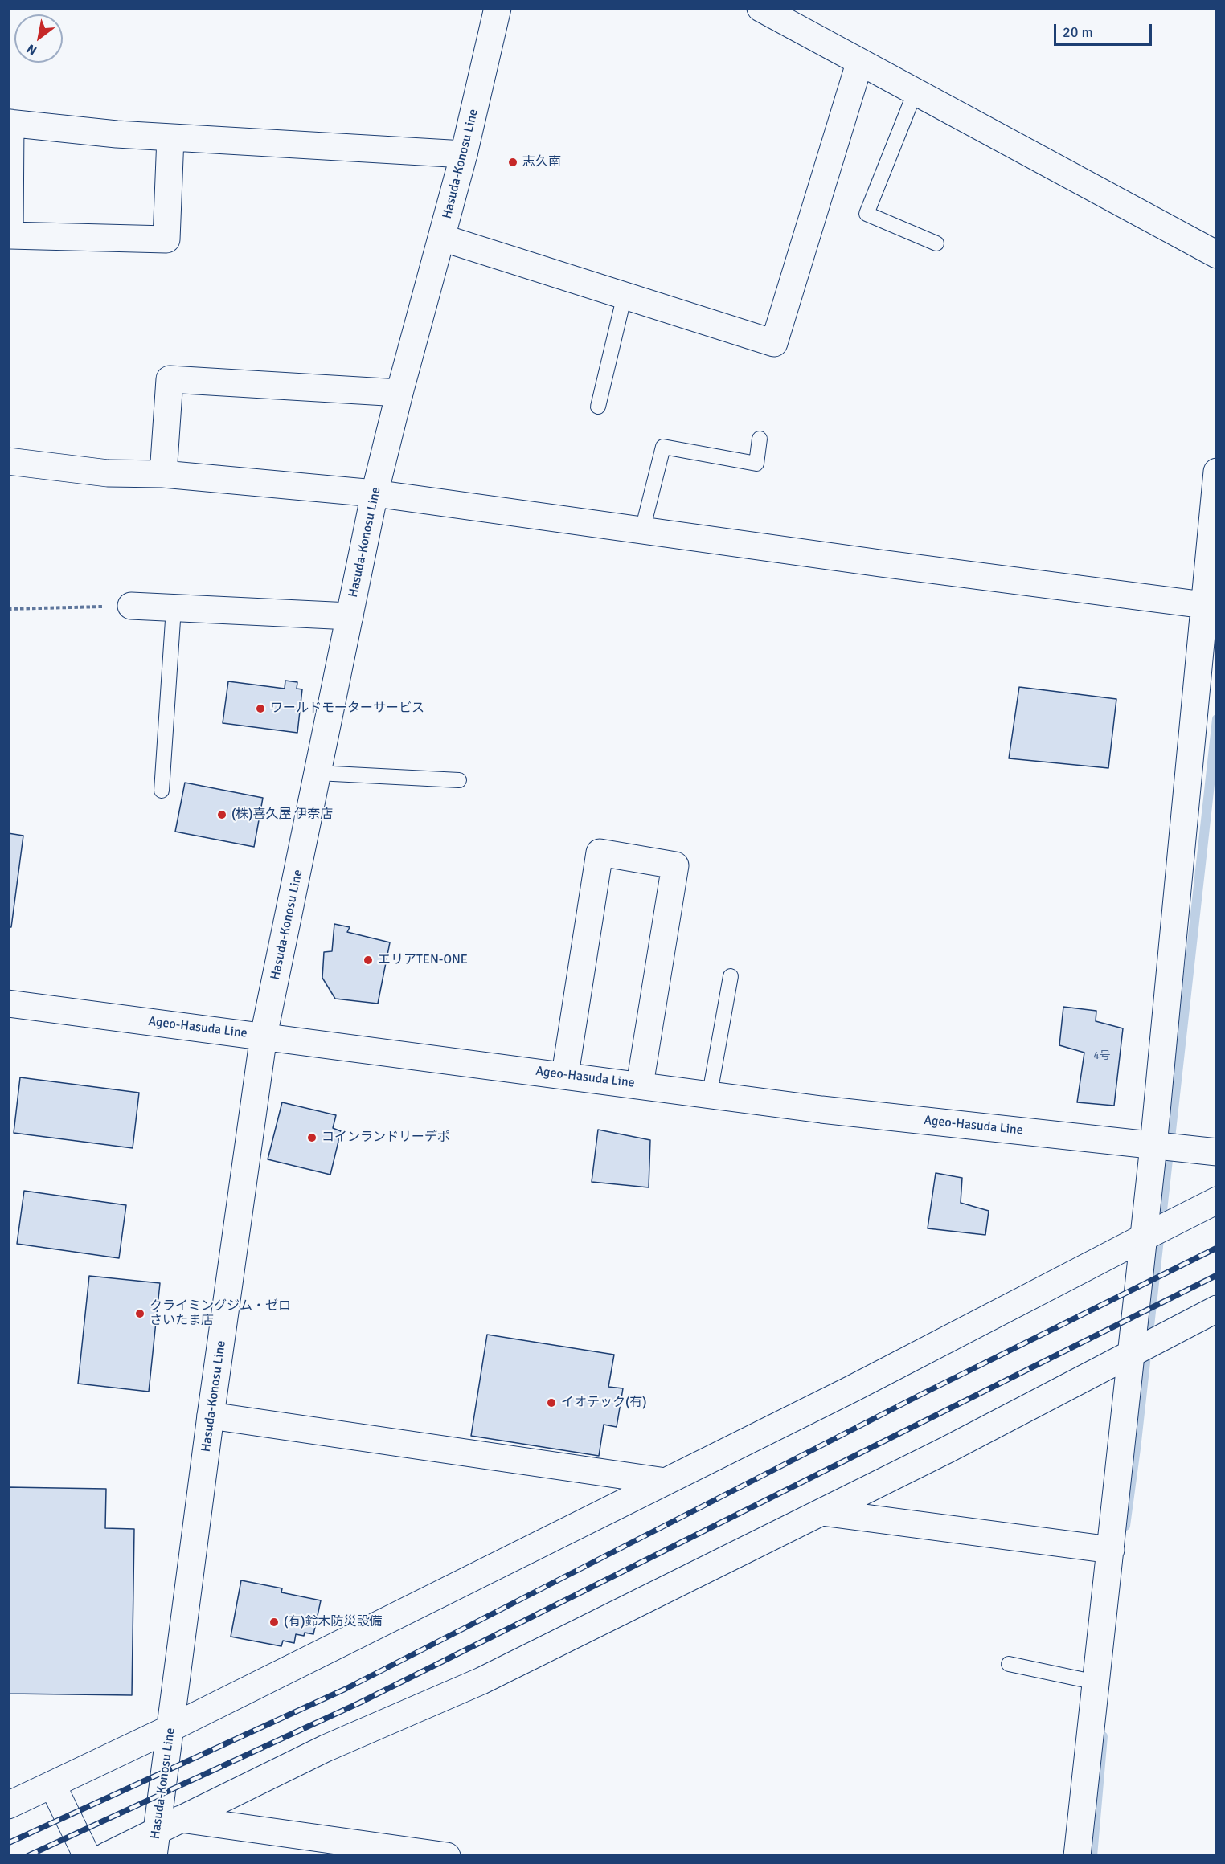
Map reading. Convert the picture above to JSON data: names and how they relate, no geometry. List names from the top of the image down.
{
  "streets": {
    "street": ["Hasuda-Konosu Line", "Ageo-Hasuda Line"]
  },
  "crossings": [
    ["Hasuda-Konosu Line", "Ageo-Hasuda Line"]
  ],
  "places": [
    "志久南",
    "ワールドモーターサービス",
    "(株)喜久屋 伊奈店",
    "エリアTEN-ONE",
    "コインランドリーデポ",
    "クライミングジム・ゼロ さいたま店",
    "イオテック(有)",
    "(有)鈴木防災設備"
  ],
  "house_numbers": ["4号"],
  "scale_bar": "20 m",
  "north": "bottom left"
}
